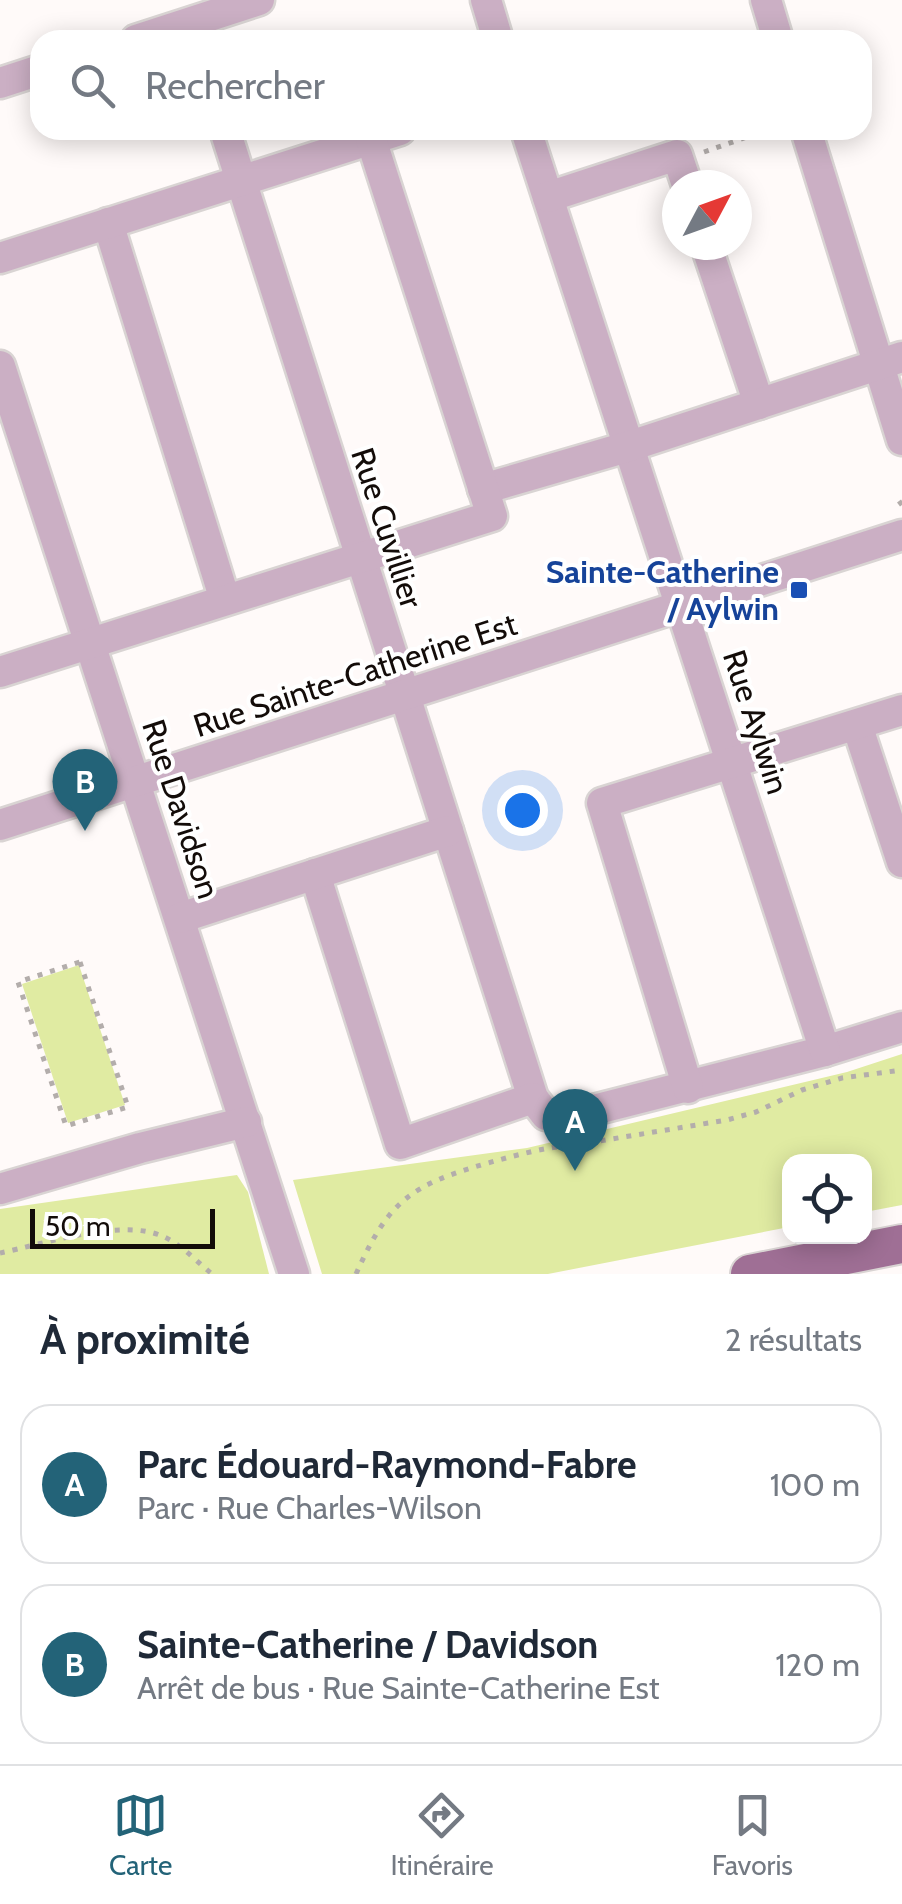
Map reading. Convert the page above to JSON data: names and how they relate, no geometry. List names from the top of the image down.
{
  "streets": {
    "street": [
      "Rue Cuvillier",
      "Rue Sainte-Catherine Est",
      "Rue Aylwin",
      "Rue Davidson"
    ]
  },
  "crossings": [
    ["Rue Cuvillier", "Rue Sainte-Catherine Est"],
    ["Rue Sainte-Catherine Est", "Rue Aylwin"],
    ["Rue Sainte-Catherine Est", "Rue Davidson"]
  ],
  "places": {
    "transit": ["Sainte-Catherine / Aylwin"]
  },
  "scale_bar": "50 m",
  "north": "top right",
  "page": {
    "search": "Rechercher",
    "pins": ["B", "A"],
    "scale": "50 m",
    "heading": ["À proximité", "2 résultats"],
    "list": [
      {
        "mark": "A",
        "name": "Parc Édouard-Raymond-Fabre",
        "note": "Parc · Rue Charles-Wilson",
        "value": "100 m"
      },
      {
        "mark": "B",
        "name": "Sainte-Catherine / Davidson",
        "note": "Arrêt de bus · Rue Sainte-Catherine Est",
        "value": "120 m"
      }
    ],
    "nav": ["Carte", "Itinéraire", "Favoris"]
  }
}
